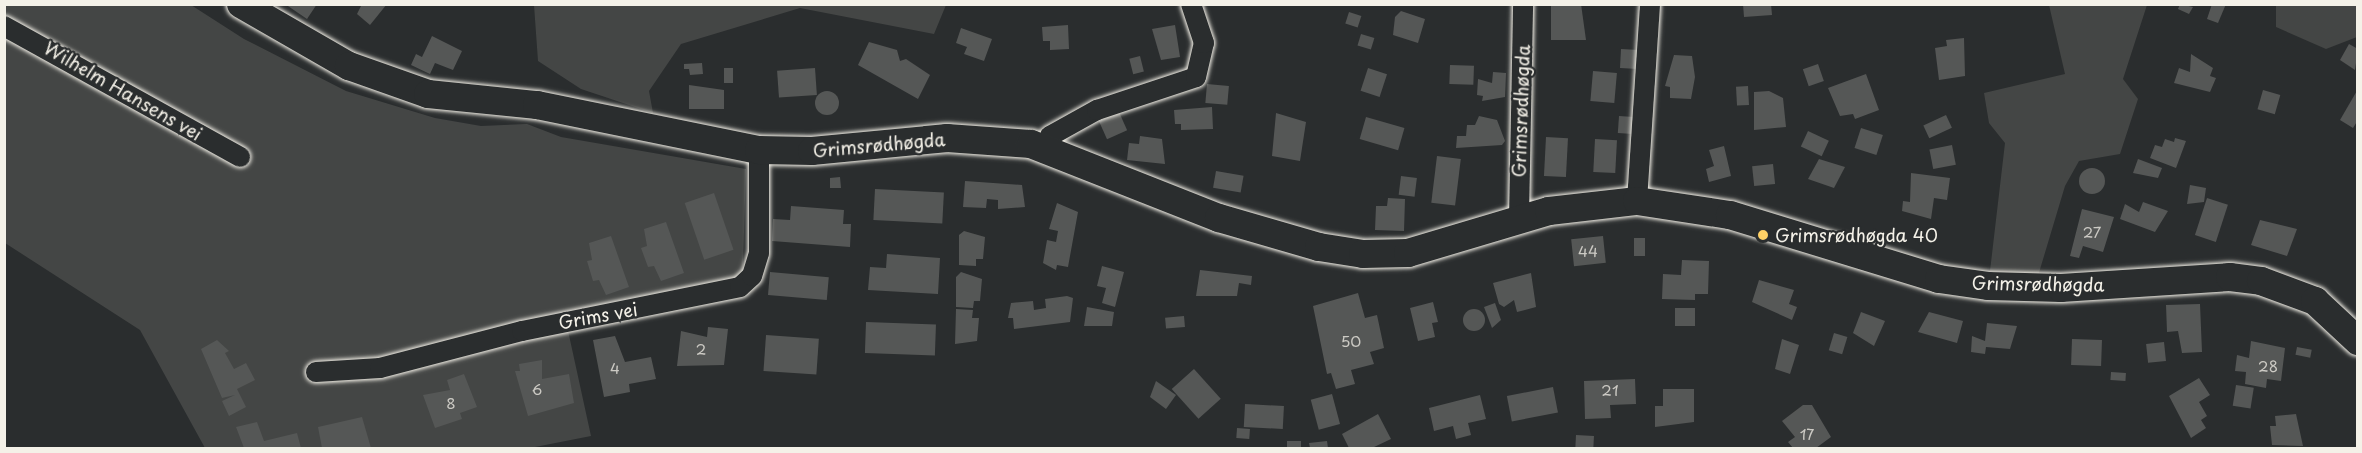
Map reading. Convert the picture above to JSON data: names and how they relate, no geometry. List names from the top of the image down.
{
  "streets": {
    "main road": ["Grimsrødhøgda"],
    "street": ["Wilhelm Hansens vei", "Grims vei"]
  },
  "crossings": [
    ["Grimsrødhøgda", "Grims vei"]
  ],
  "places": ["Grimsrødhøgda 40"],
  "house_numbers": [
    "27",
    "44",
    "50",
    "2",
    "28",
    "4",
    "6",
    "21",
    "8",
    "17"
  ]
}
